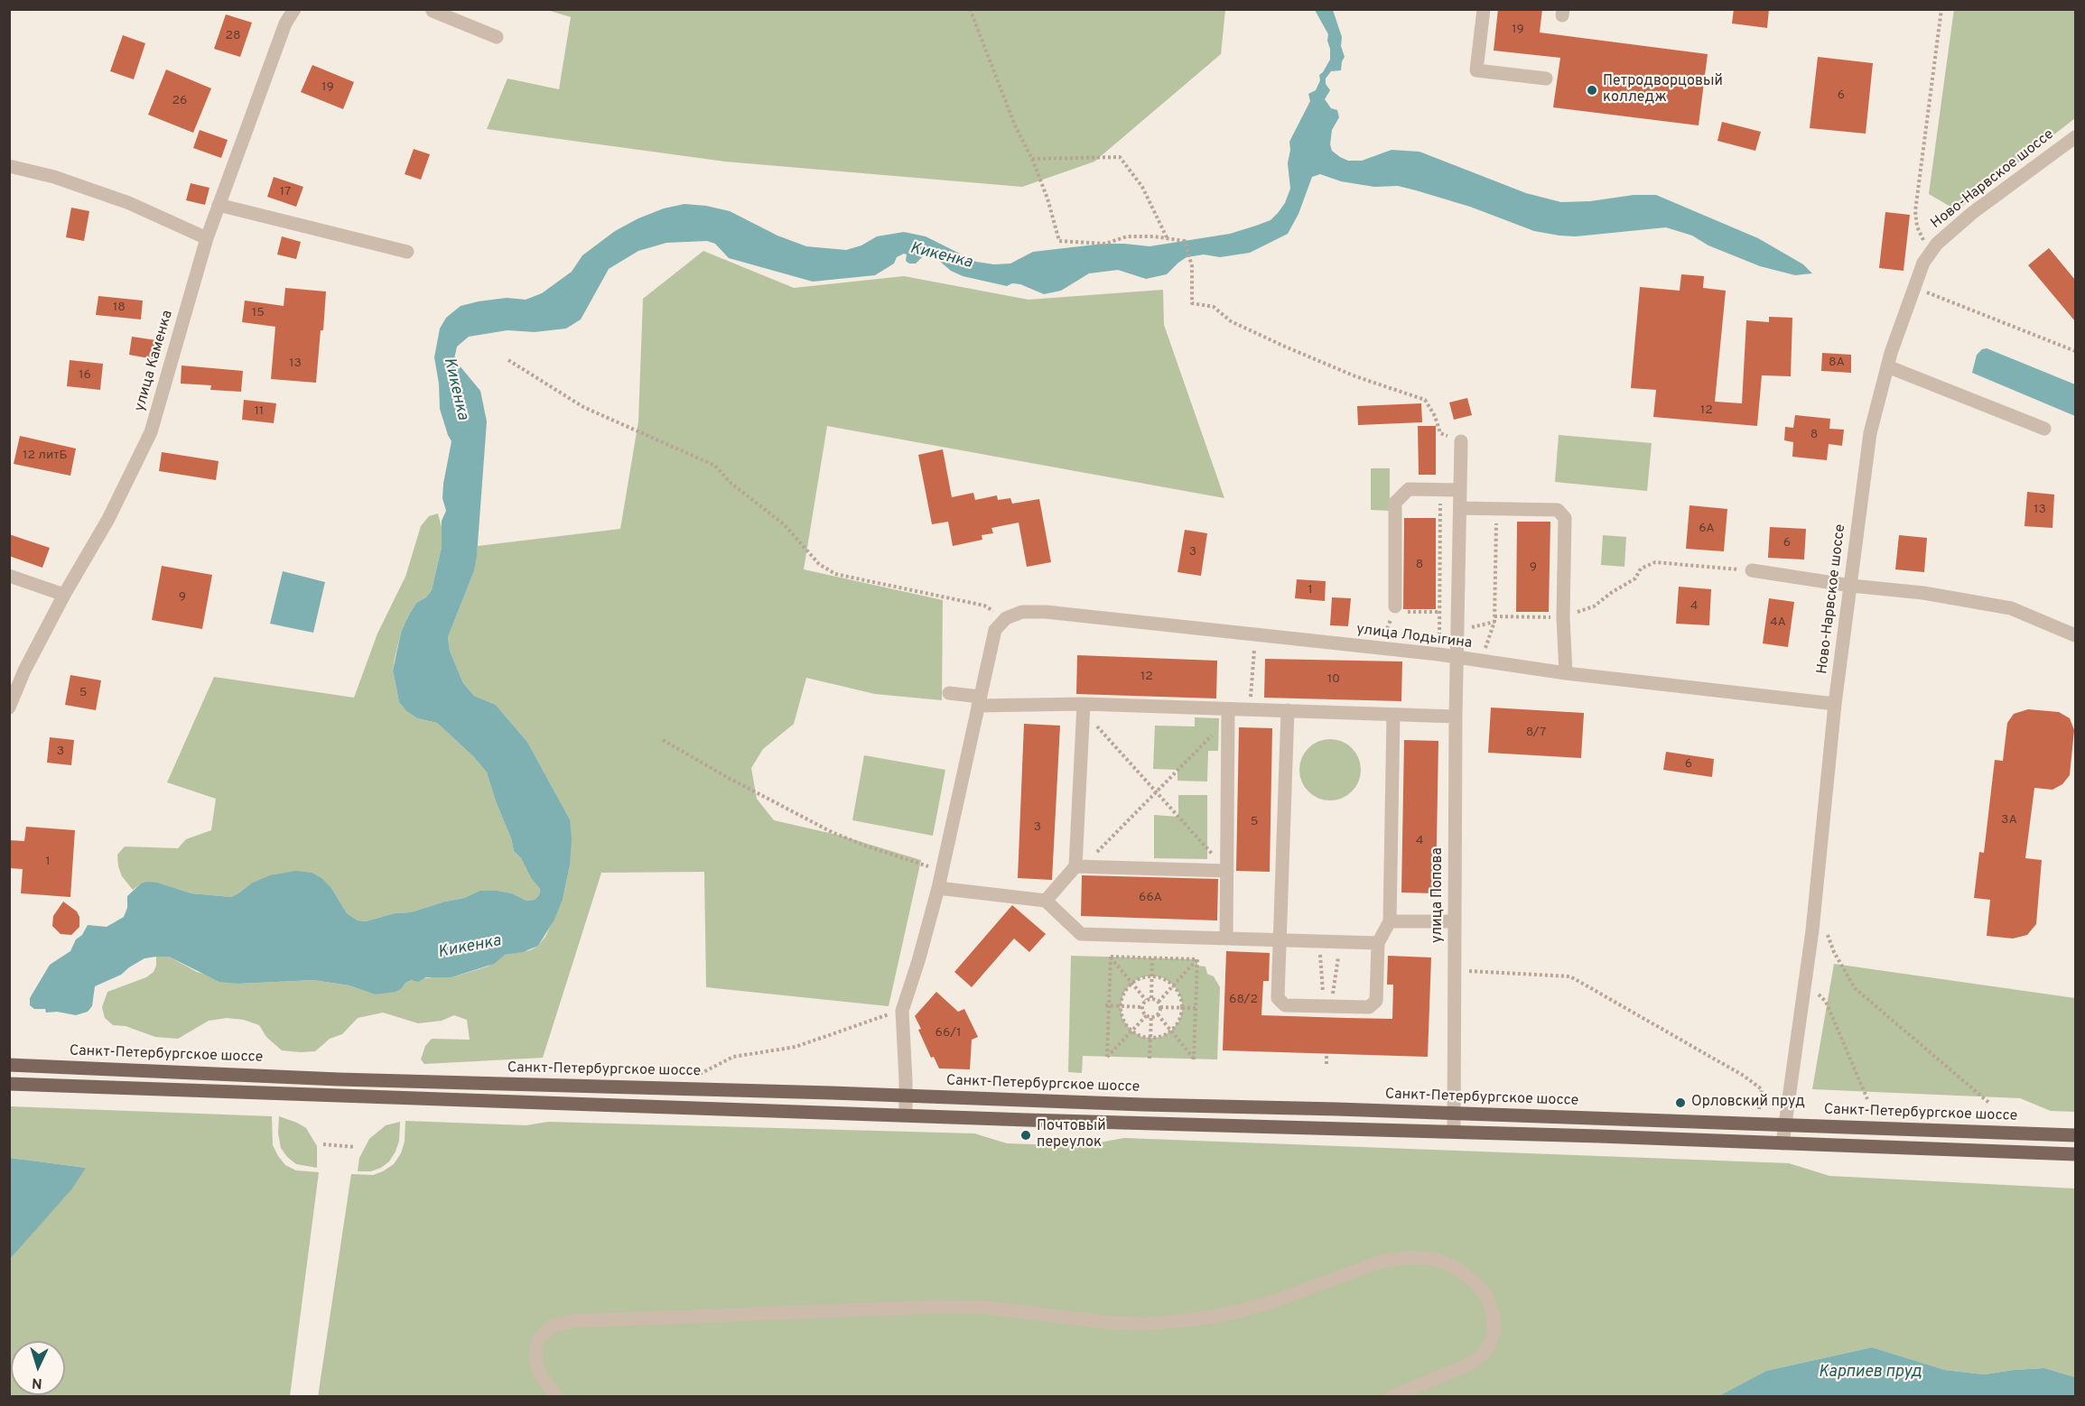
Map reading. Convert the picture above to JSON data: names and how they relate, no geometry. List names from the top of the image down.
{
  "streets": {
    "main road": ["Санкт-Петербургское шоссе"],
    "street": [
      "Ново-Нарвское шоссе",
      "улица Каменка",
      "улица Лодыгина",
      "улица Попова"
    ]
  },
  "crossings": [
    ["Ново-Нарвское шоссе", "улица Лодыгина"],
    ["Ново-Нарвское шоссе", "Санкт-Петербургское шоссе"],
    ["улица Лодыгина", "улица Попова"],
    ["улица Попова", "Санкт-Петербургское шоссе"]
  ],
  "water": ["Кикенка", "Карпиев пруд"],
  "places": ["Петродворцовый колледж", "Орловский пруд", "Почтовый переулок"],
  "house_numbers": [
    "19",
    "28",
    "19",
    "6",
    "26",
    "17",
    "18",
    "15",
    "8А",
    "13",
    "16",
    "12",
    "11",
    "8",
    "12 литБ",
    "13",
    "6А",
    "6",
    "3",
    "8",
    "9",
    "1",
    "9",
    "4",
    "4А",
    "12",
    "10",
    "5",
    "8/7",
    "3",
    "6",
    "3А",
    "5",
    "3",
    "4",
    "1",
    "66А",
    "68/2",
    "66/1"
  ],
  "north": "bottom"
}
